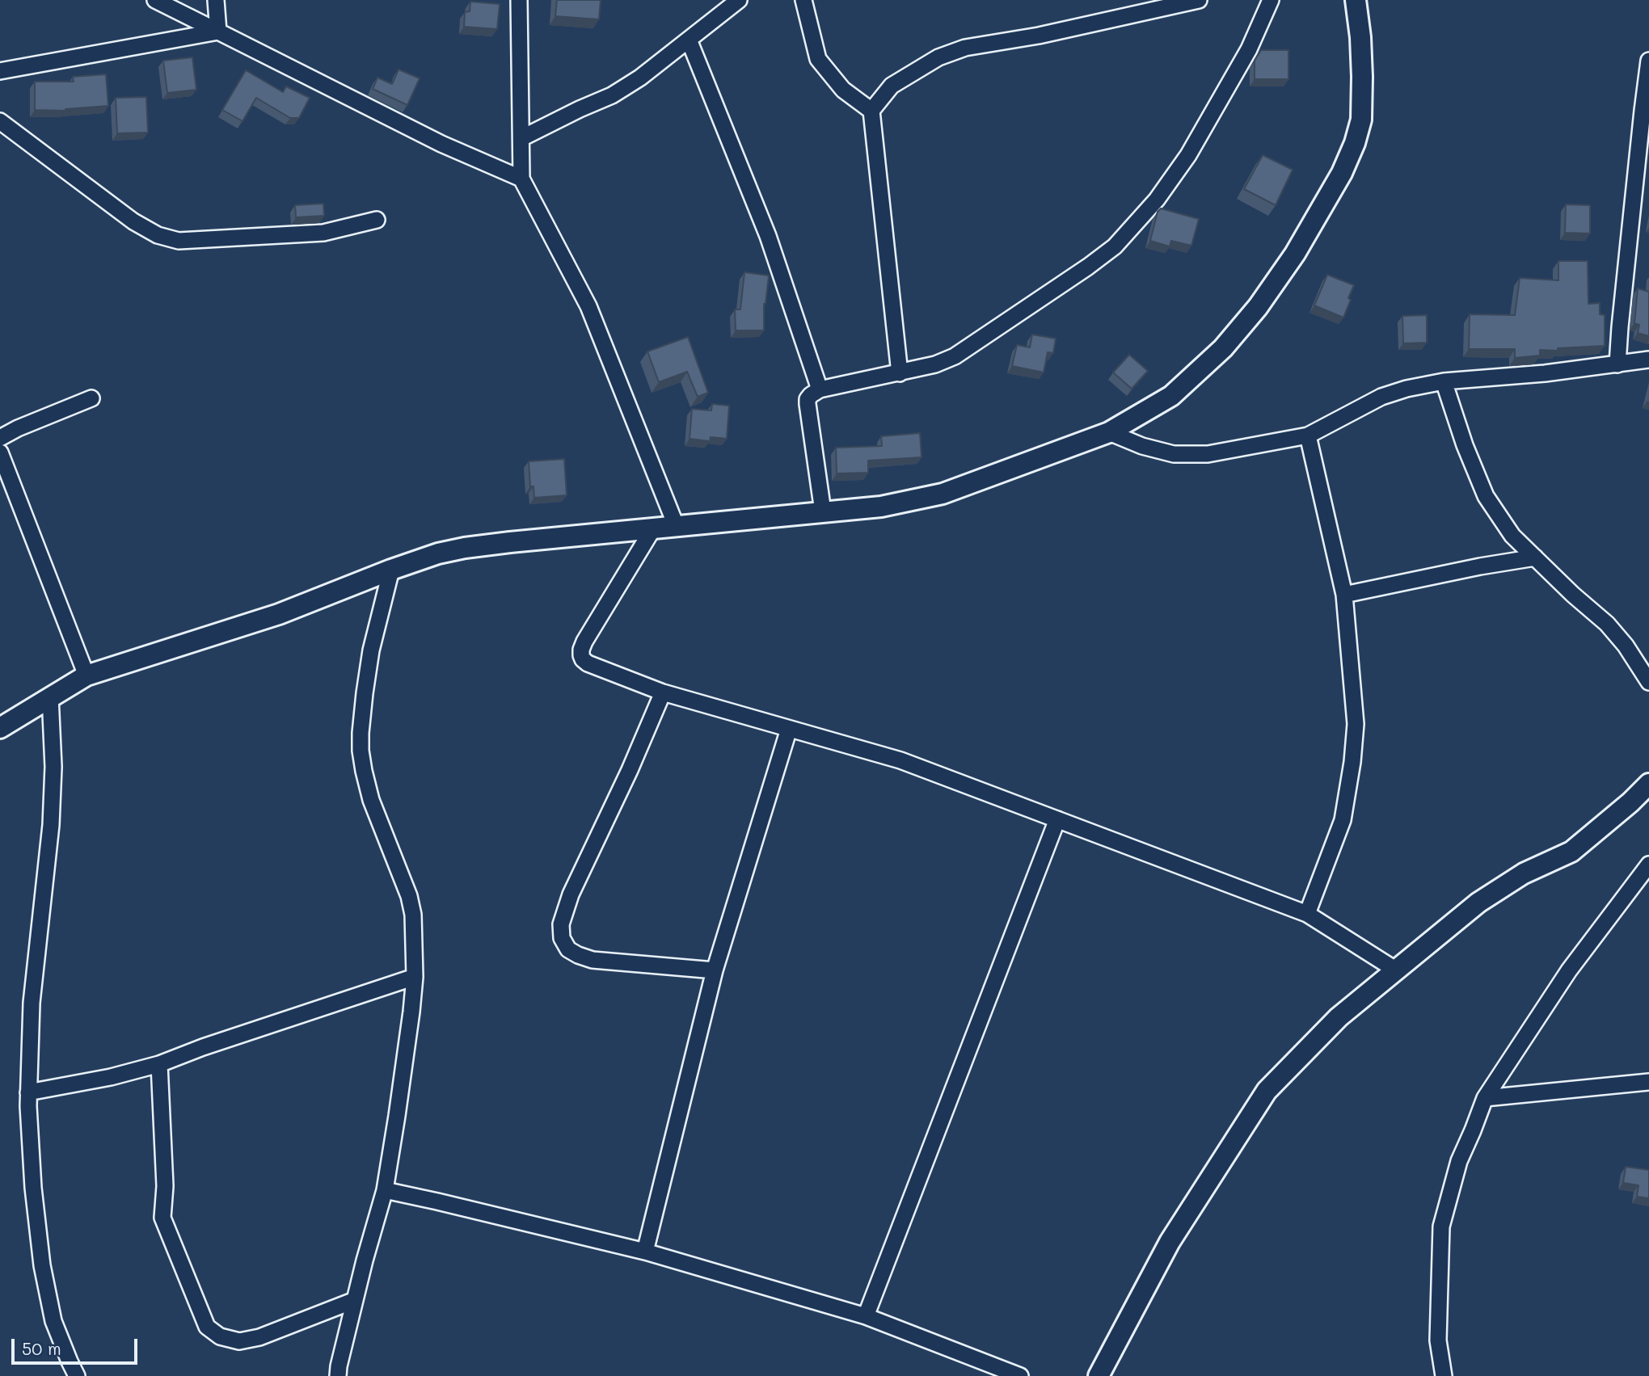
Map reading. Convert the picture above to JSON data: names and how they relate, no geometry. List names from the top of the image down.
{
  "scale_bar": "50 m"
}
